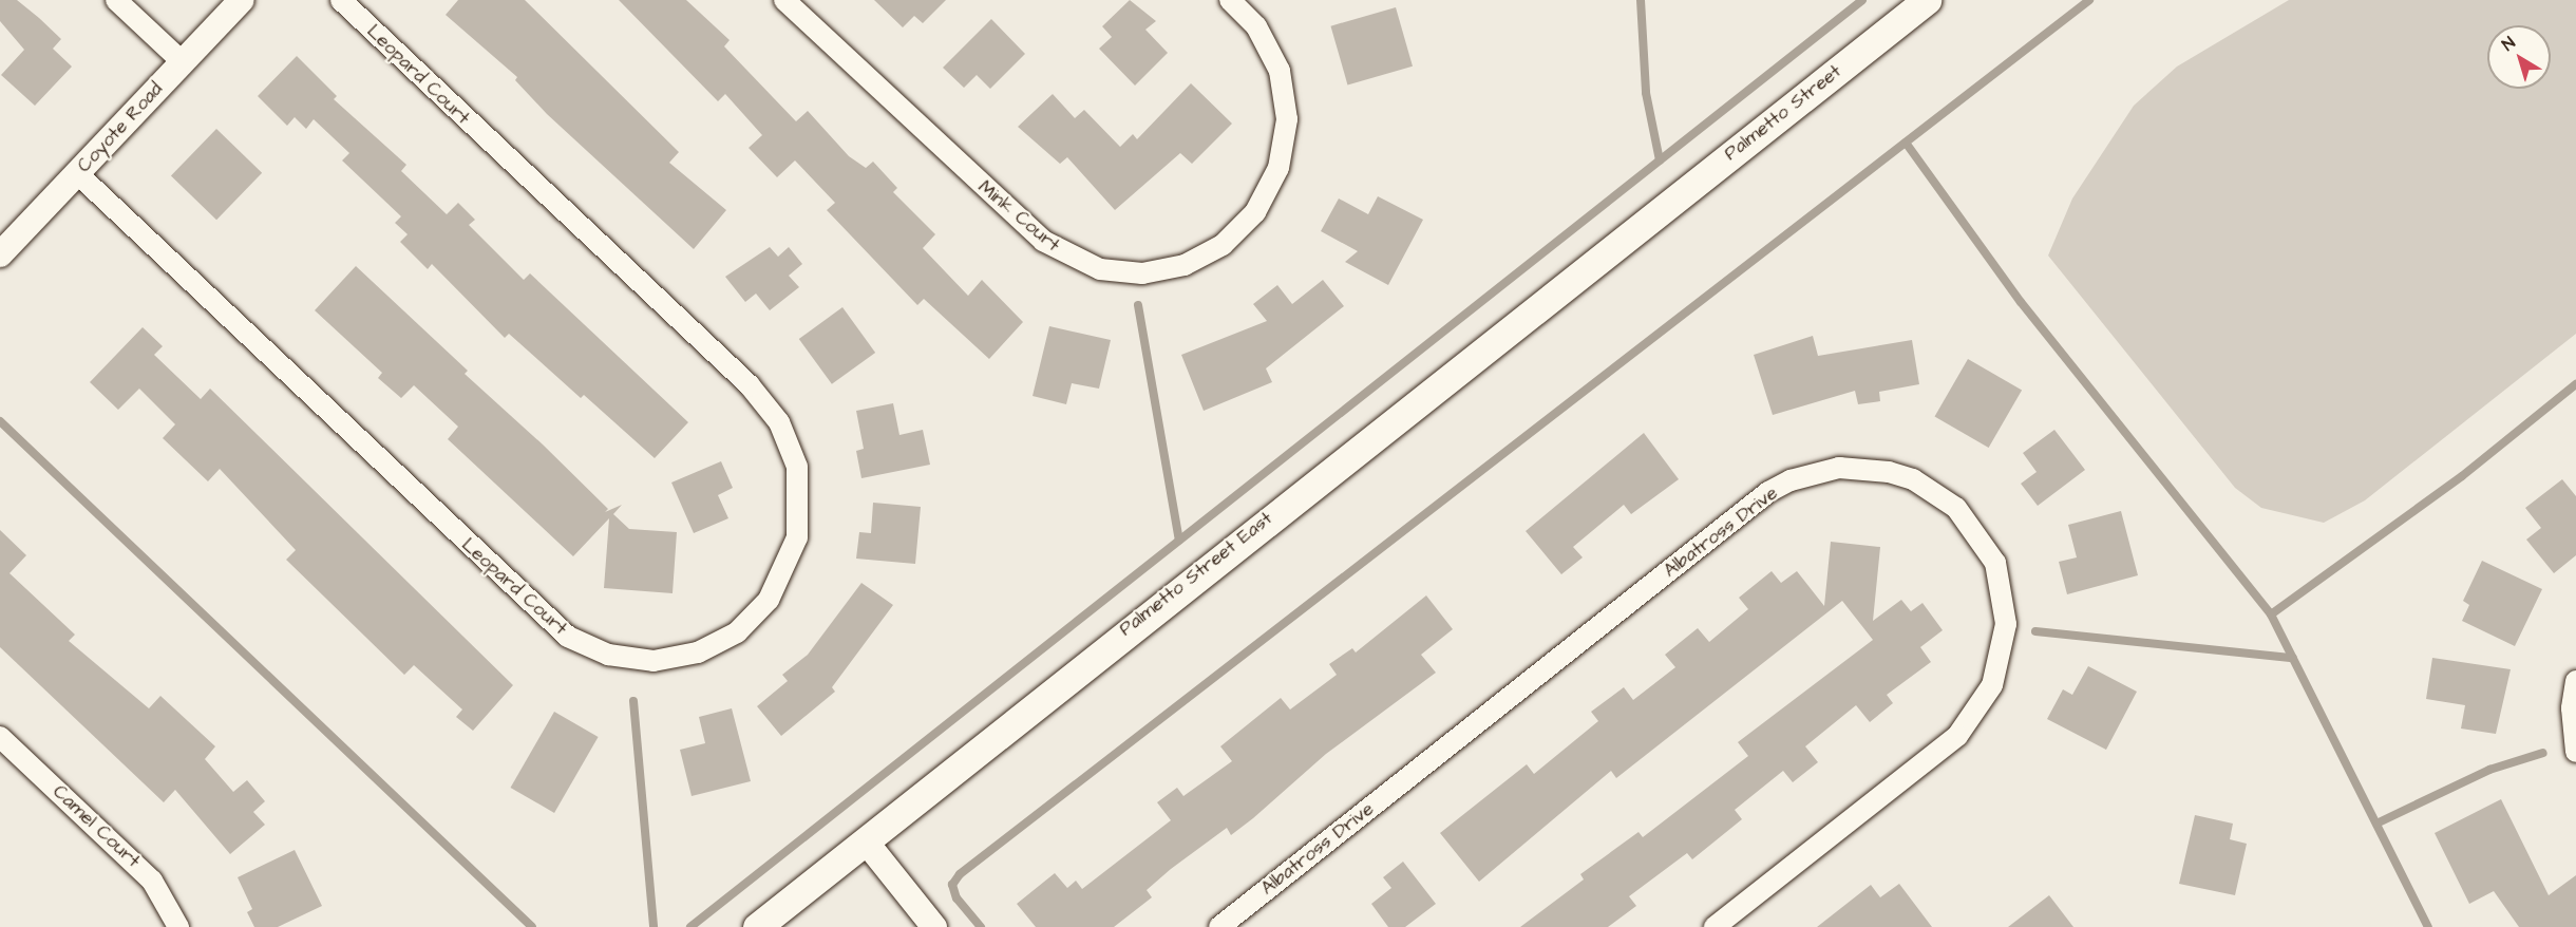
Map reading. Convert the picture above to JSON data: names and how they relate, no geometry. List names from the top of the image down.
{
  "streets": {
    "main road": ["Palmetto Street", "Palmetto Street East"],
    "street": [
      "Leopard Court",
      "Coyote Road",
      "Mink Court",
      "Albatross Drive",
      "Camel Court"
    ]
  },
  "crossings": [
    ["Leopard Court", "Coyote Road"],
    ["Palmetto Street", "Palmetto Street East"]
  ],
  "north": "top left"
}
